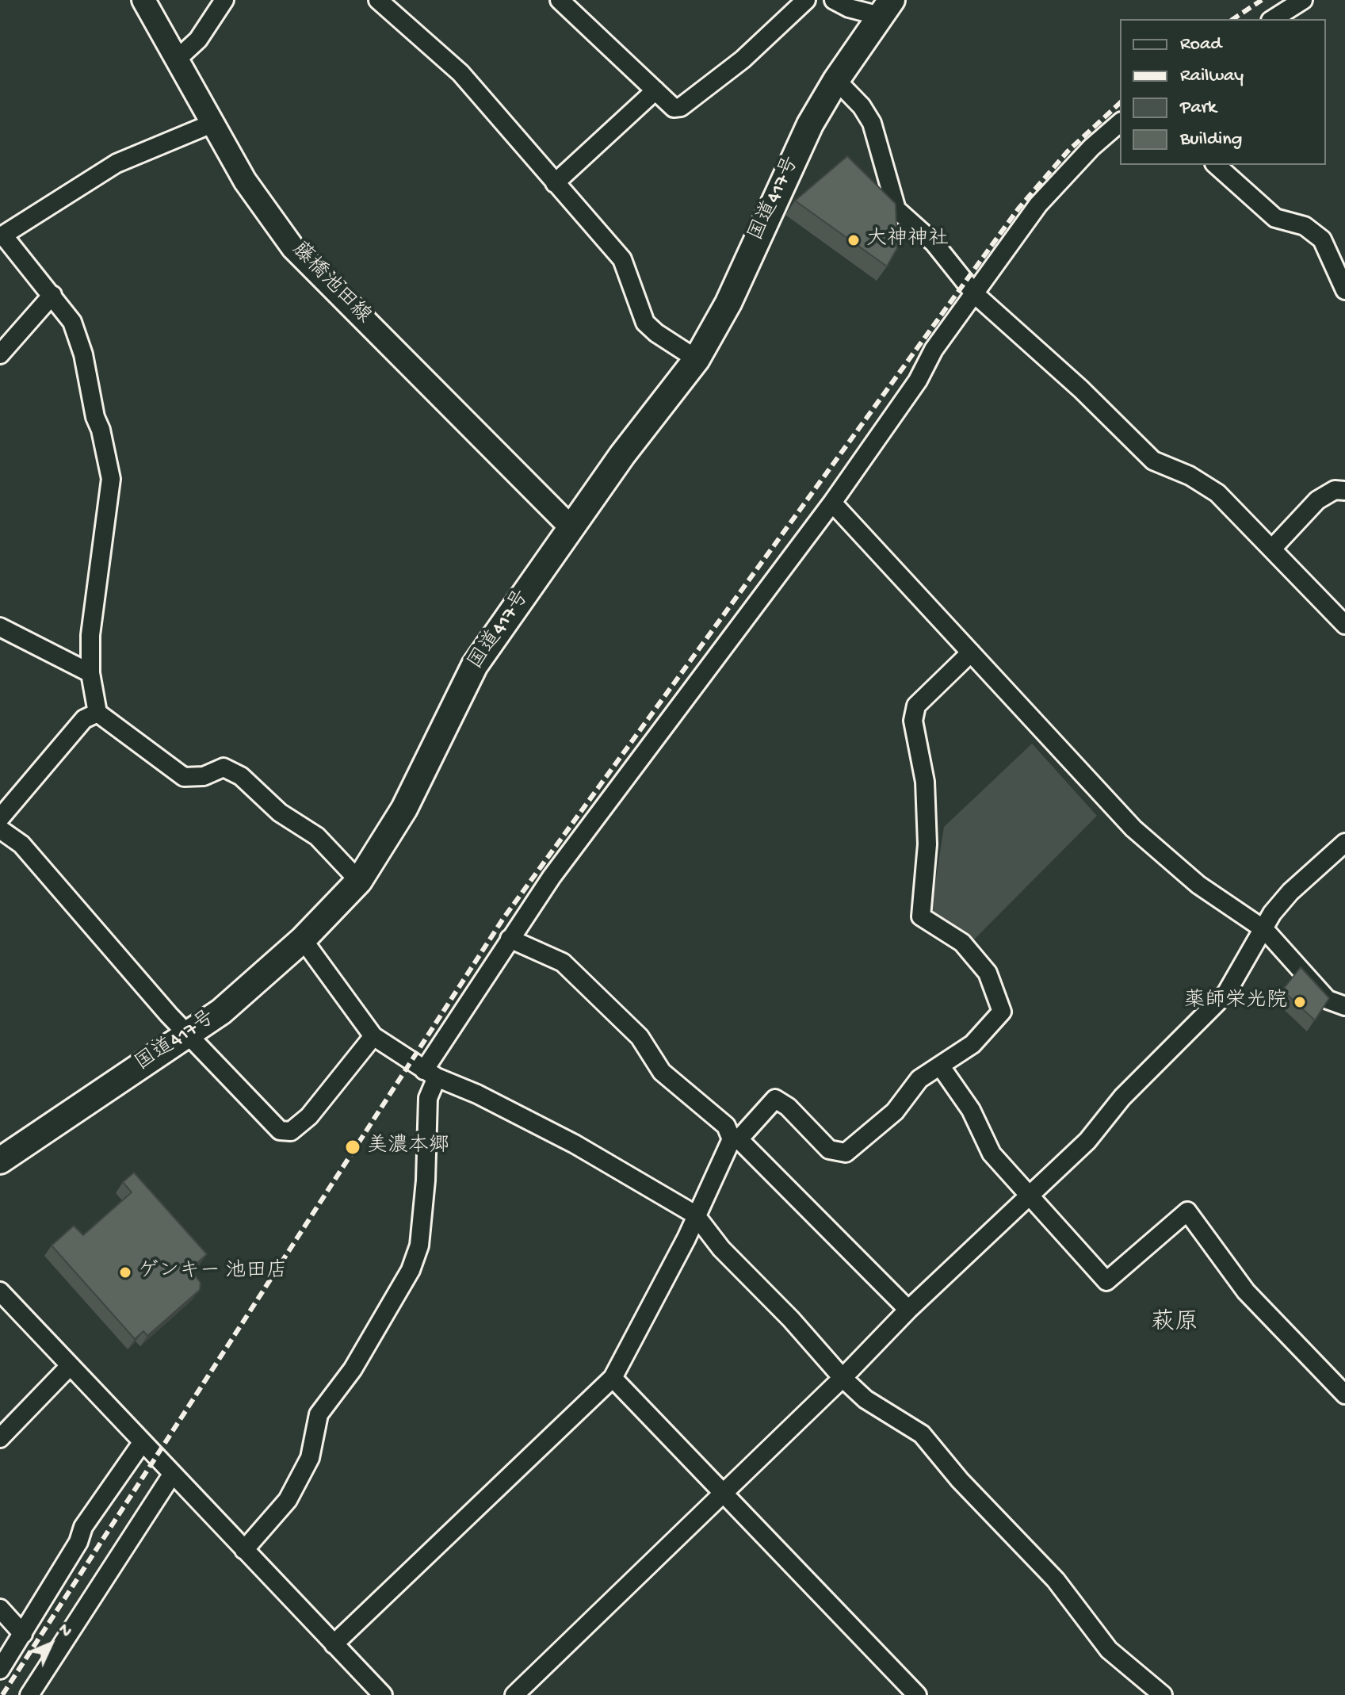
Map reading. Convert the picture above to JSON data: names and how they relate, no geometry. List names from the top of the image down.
{
  "streets": {
    "highway": ["国道417号"],
    "main road": ["藤橋池田線"]
  },
  "crossings": [
    ["国道417号", "藤橋池田線"]
  ],
  "districts": ["萩原"],
  "places": [
    "大神神社",
    "薬師栄光院",
    "美濃本郷",
    "ゲンキー 池田店"
  ],
  "legend": [
    "Road",
    "Railway",
    "Park",
    "Building"
  ],
  "north": "top right"
}
